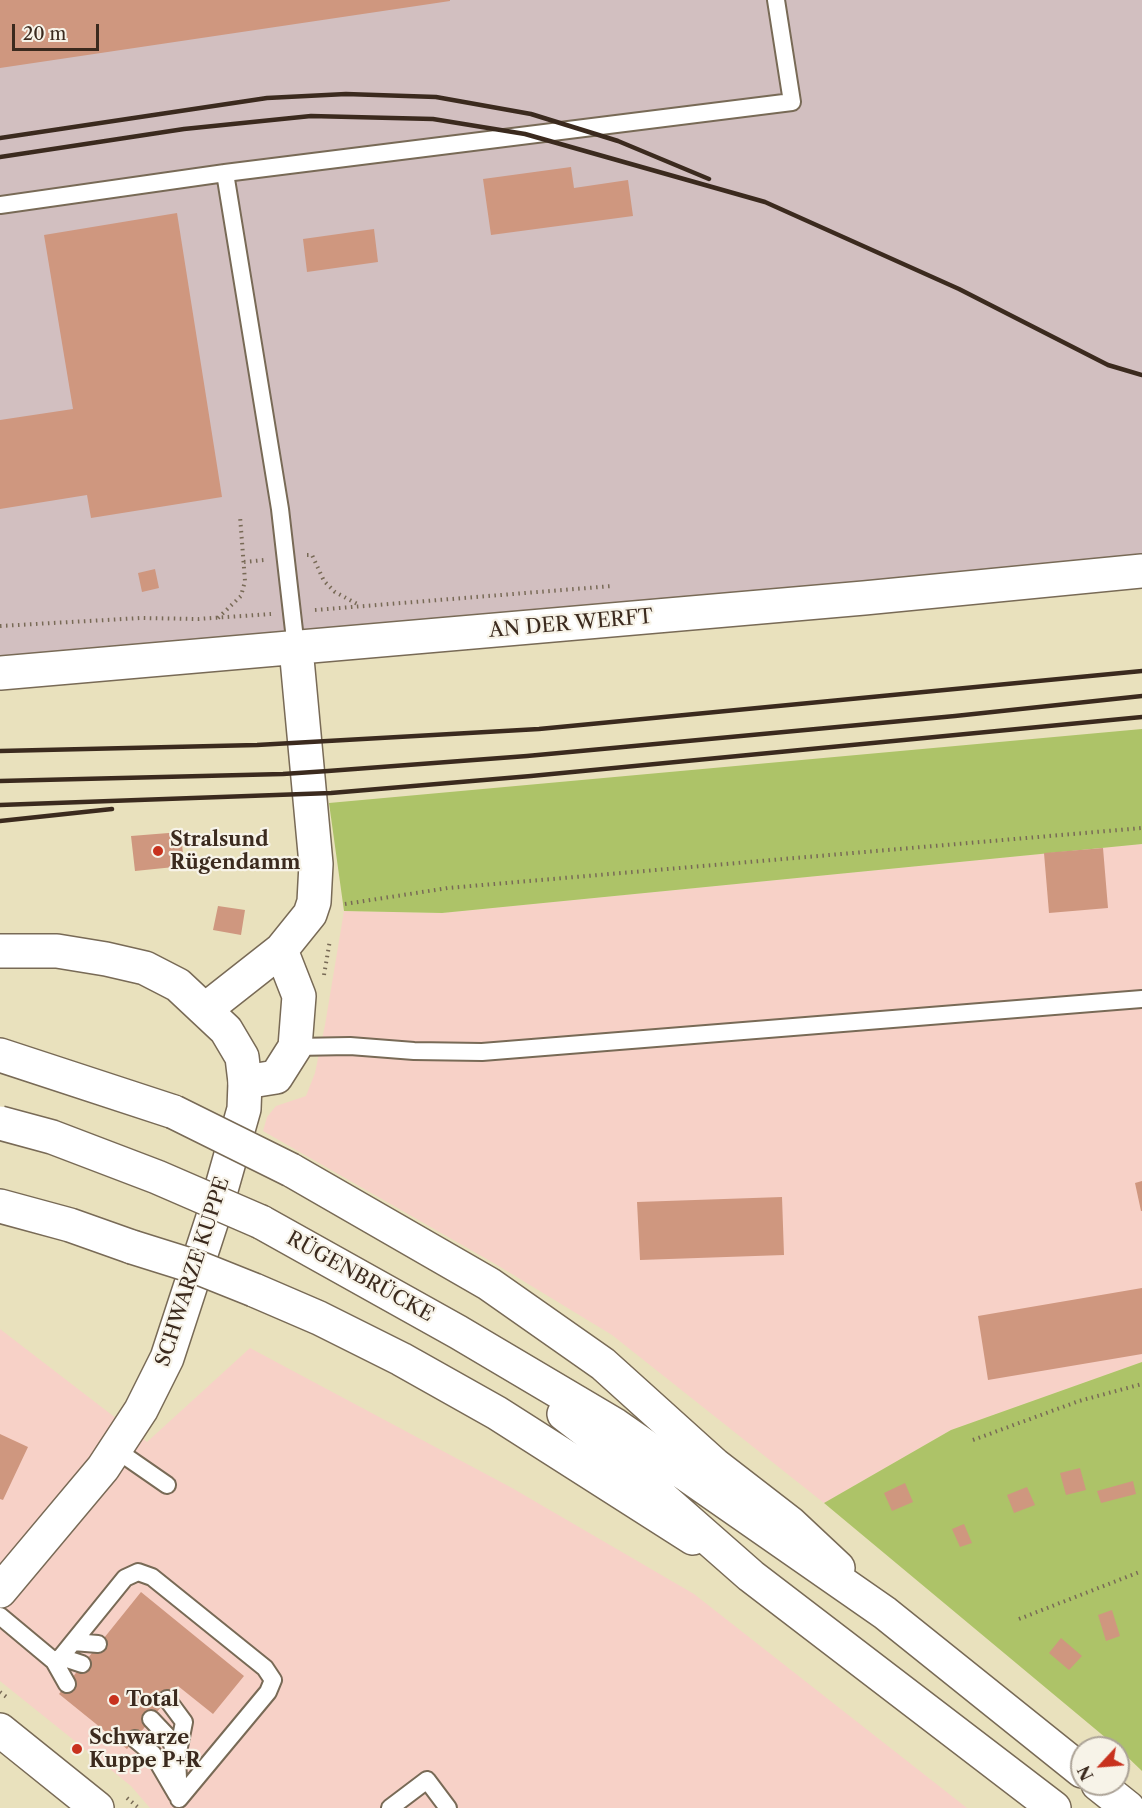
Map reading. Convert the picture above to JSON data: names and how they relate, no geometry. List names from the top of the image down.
{
  "streets": {
    "main road": ["AN DER WERFT", "SCHWARZE KUPPE", "RÜGENBRÜCKE"]
  },
  "places": ["Stralsund Rügendamm", "Total", "Schwarze Kuppe P+R"],
  "scale_bar": "20 m",
  "north": "bottom left"
}
